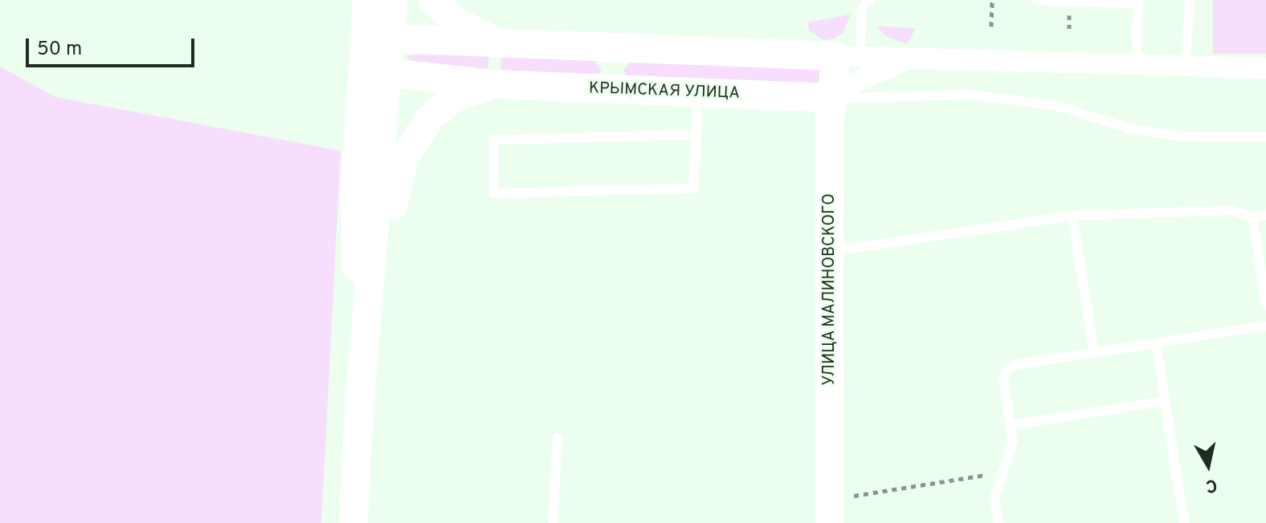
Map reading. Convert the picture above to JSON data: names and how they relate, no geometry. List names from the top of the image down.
{
  "streets": {
    "street": ["КРЫМСКАЯ УЛИЦА", "УЛИЦА МАЛИНОВСКОГО"]
  },
  "crossings": [
    ["КРЫМСКАЯ УЛИЦА", "УЛИЦА МАЛИНОВСКОГО"]
  ],
  "scale_bar": "50 m",
  "north": "bottom"
}
